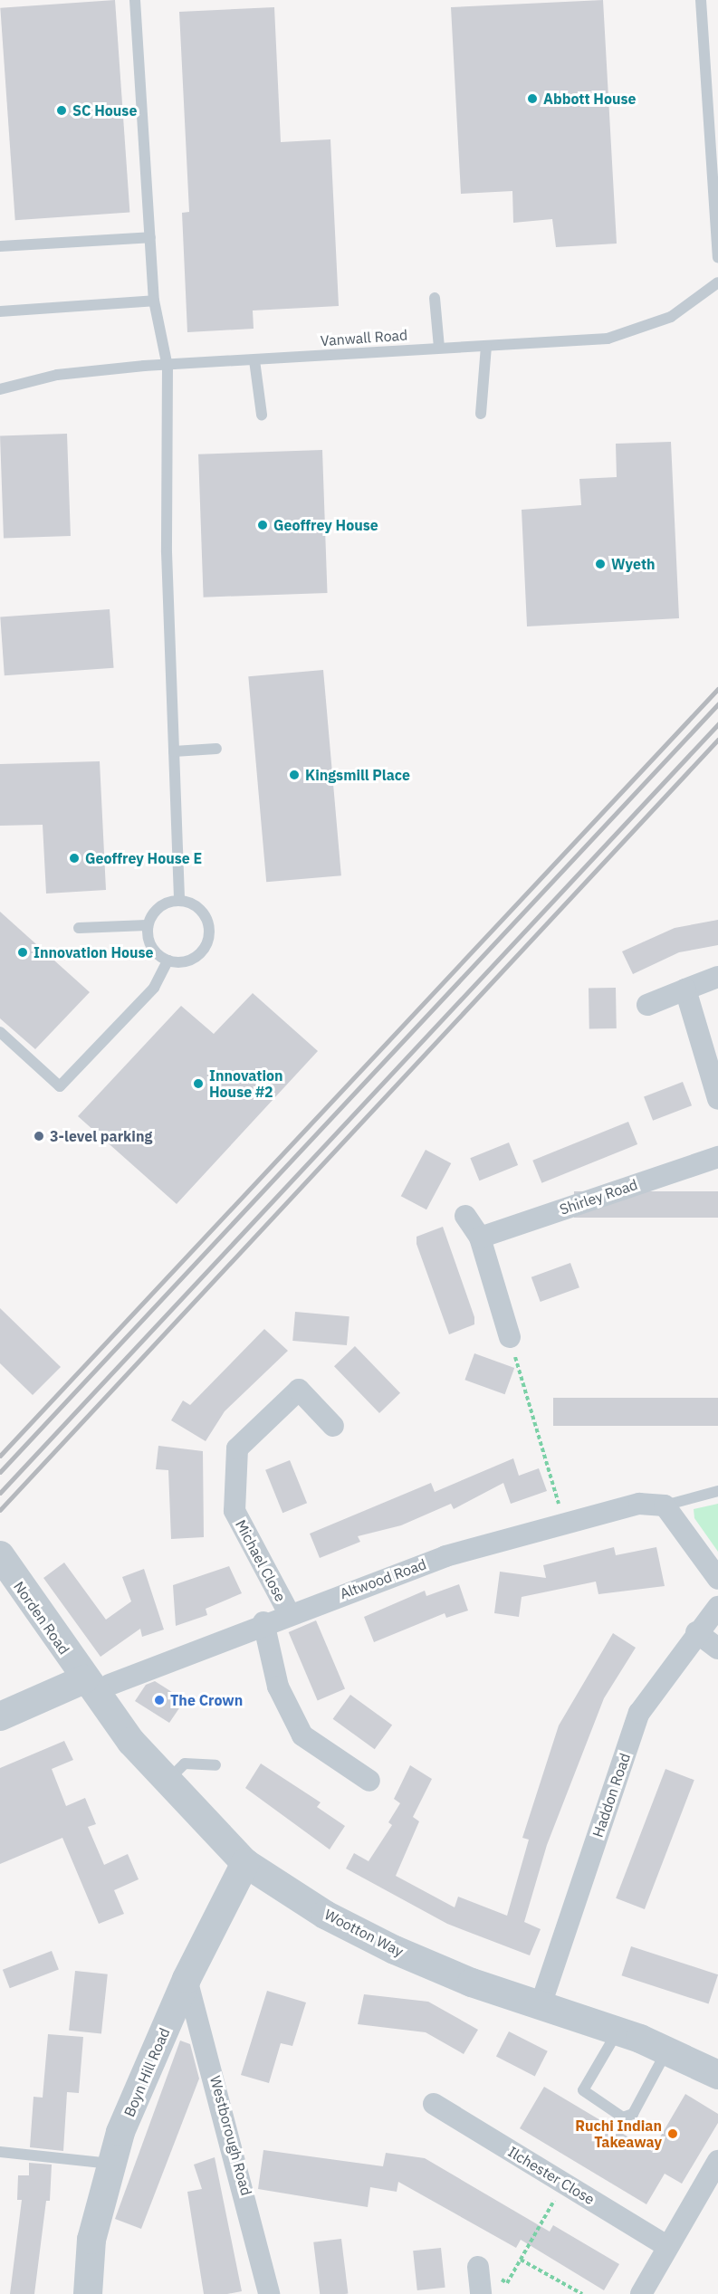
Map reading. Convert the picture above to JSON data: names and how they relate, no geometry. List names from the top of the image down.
{
  "streets": {
    "street": [
      "Shirley Road",
      "Michael Close",
      "Altwood Road",
      "Norden Road",
      "Haddon Road",
      "Wootton Way",
      "Boyn Hill Road",
      "Westborough Road",
      "Ilchester Close"
    ],
    "lane": ["Vanwall Road"]
  },
  "crossings": [
    ["Michael Close", "Altwood Road"],
    ["Altwood Road", "Norden Road"],
    ["Altwood Road", "Wootton Way"],
    ["Norden Road", "Wootton Way"],
    ["Haddon Road", "Wootton Way"],
    ["Wootton Way", "Boyn Hill Road"],
    ["Boyn Hill Road", "Westborough Road"]
  ],
  "places": [
    "Abbott House",
    "SC House",
    "Geoffrey House",
    "Wyeth",
    "Kingsmill Place",
    "Geoffrey House E",
    "Innovation House",
    "Innovation House #2",
    "3-level parking",
    "The Crown",
    "Ruchi Indian Takeaway"
  ]
}
